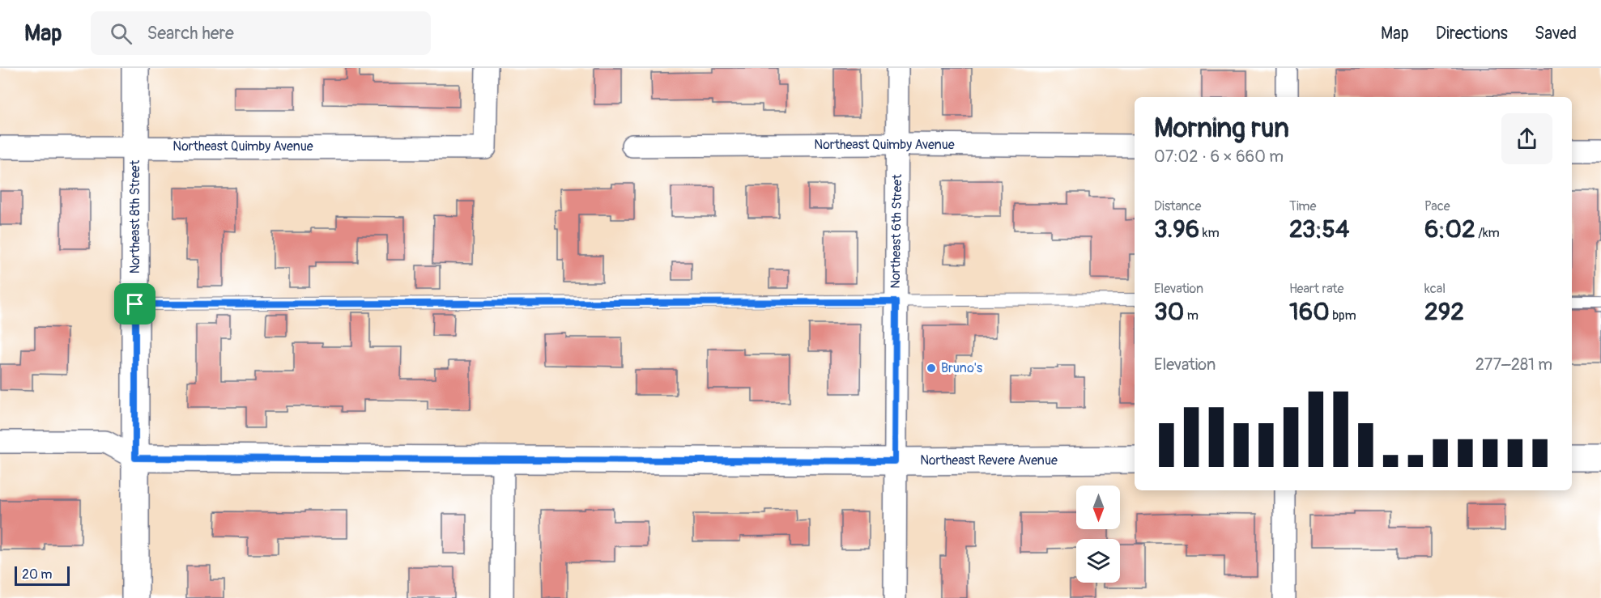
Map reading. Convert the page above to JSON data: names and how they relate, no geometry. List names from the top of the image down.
{
  "streets": {
    "street": [
      "Northeast Quimby Avenue",
      "Northeast 8th Street",
      "Northeast 6th Street",
      "Northeast Revere Avenue"
    ]
  },
  "crossings": [
    ["Northeast Quimby Avenue", "Northeast 8th Street"],
    ["Northeast Quimby Avenue", "Northeast 6th Street"],
    ["Northeast 8th Street", "Northeast Revere Avenue"],
    ["Northeast 6th Street", "Northeast Revere Avenue"]
  ],
  "places": ["Bruno's"],
  "scale_bar": "20 m",
  "north": "bottom",
  "page": {
    "header": "Map",
    "search": "Search here",
    "nav": ["Map", "Directions", "Saved"],
    "heading": ["Morning run", "07:02 · 6 × 660 m"],
    "stats": [
      ["Distance", "3.96 km"],
      ["Time", "23:54"],
      ["Pace", "6:02 /km"],
      ["Elevation", "30 m"],
      ["Heart rate", "160 bpm"],
      ["kcal", "292"]
    ],
    "chart": ["Elevation", "277–281 m"],
    "scale": "20 m"
  }
}
